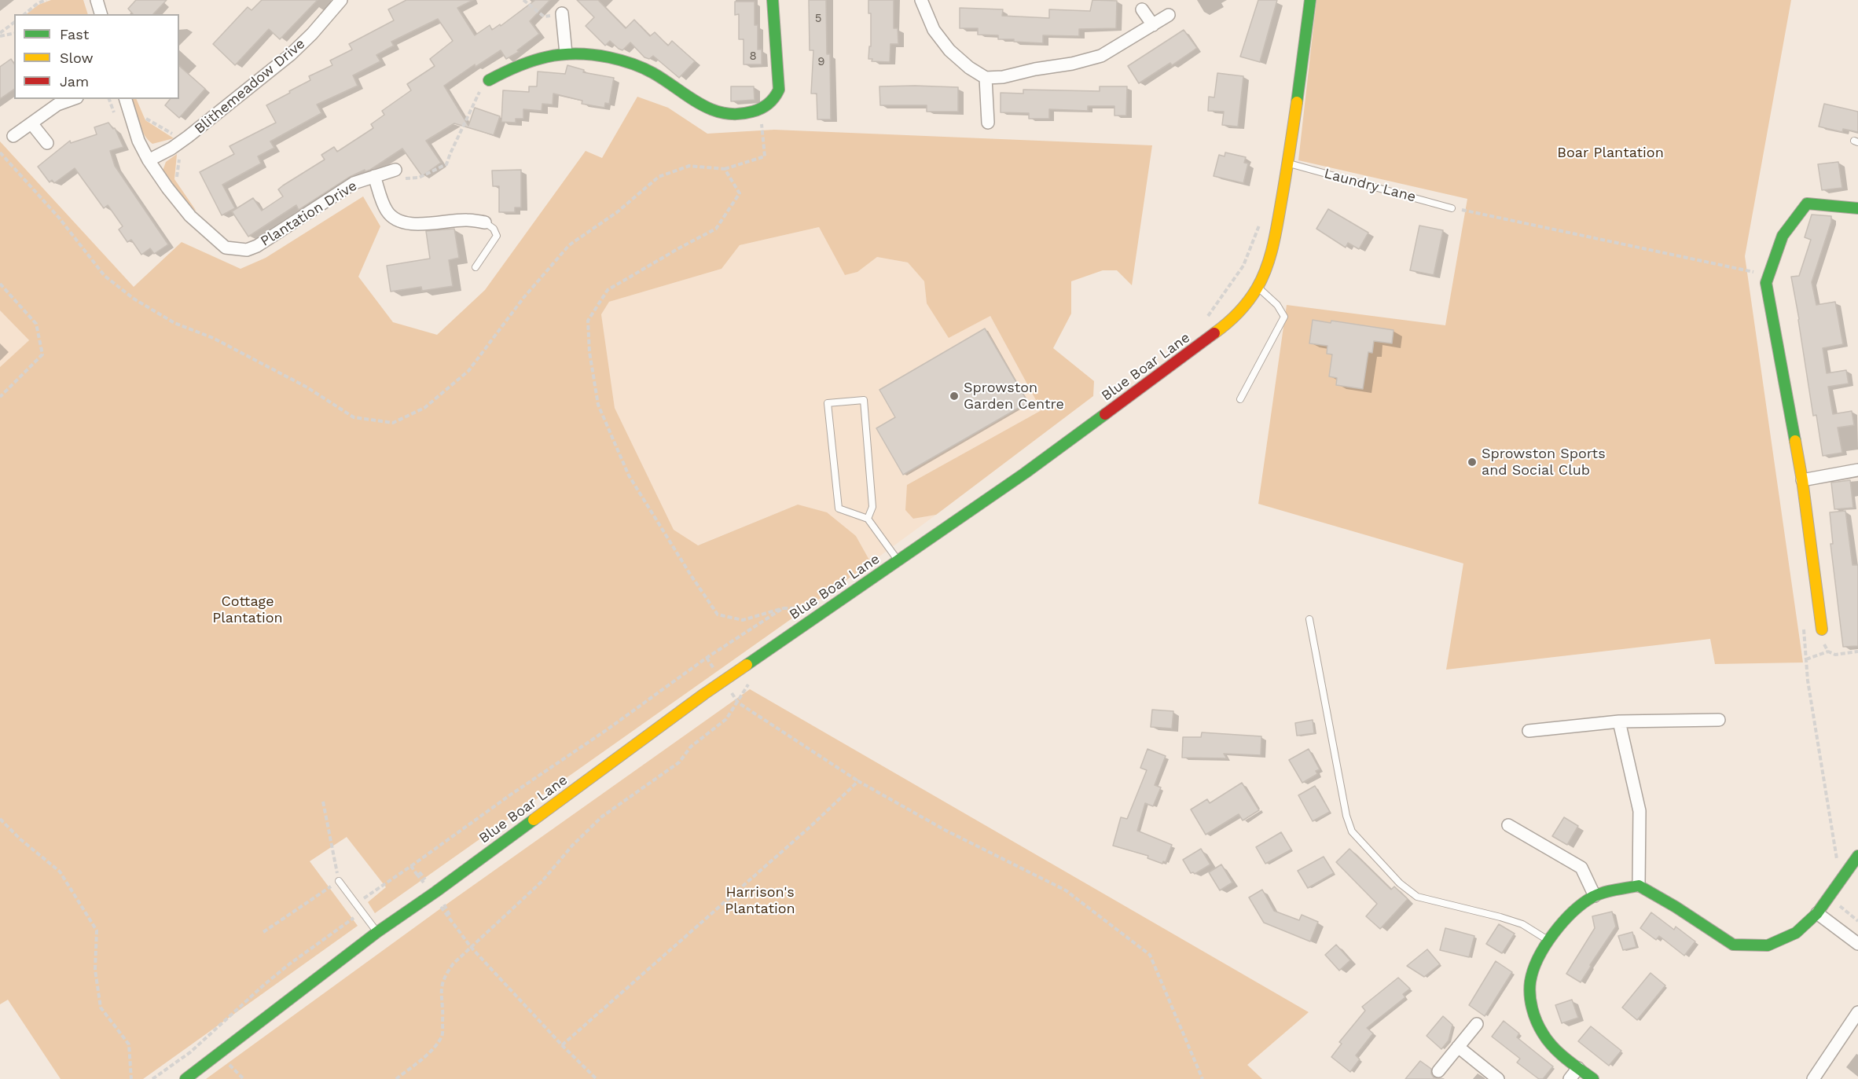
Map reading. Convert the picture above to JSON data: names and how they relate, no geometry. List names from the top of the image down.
{
  "streets": {
    "street": ["Blithemeadow Drive", "Plantation Drive", "Blue Boar Lane"],
    "lane": ["Laundry Lane"]
  },
  "crossings": [
    ["Blithemeadow Drive", "Plantation Drive"],
    ["Laundry Lane", "Blue Boar Lane"]
  ],
  "parks": ["Boar Plantation", "Cottage Plantation", "Harrison's Plantation"],
  "places": ["Sprowston Garden Centre", "Sprowston Sports and Social Club"],
  "house_numbers": ["5", "8", "9"],
  "legend": ["Fast", "Slow", "Jam"]
}
